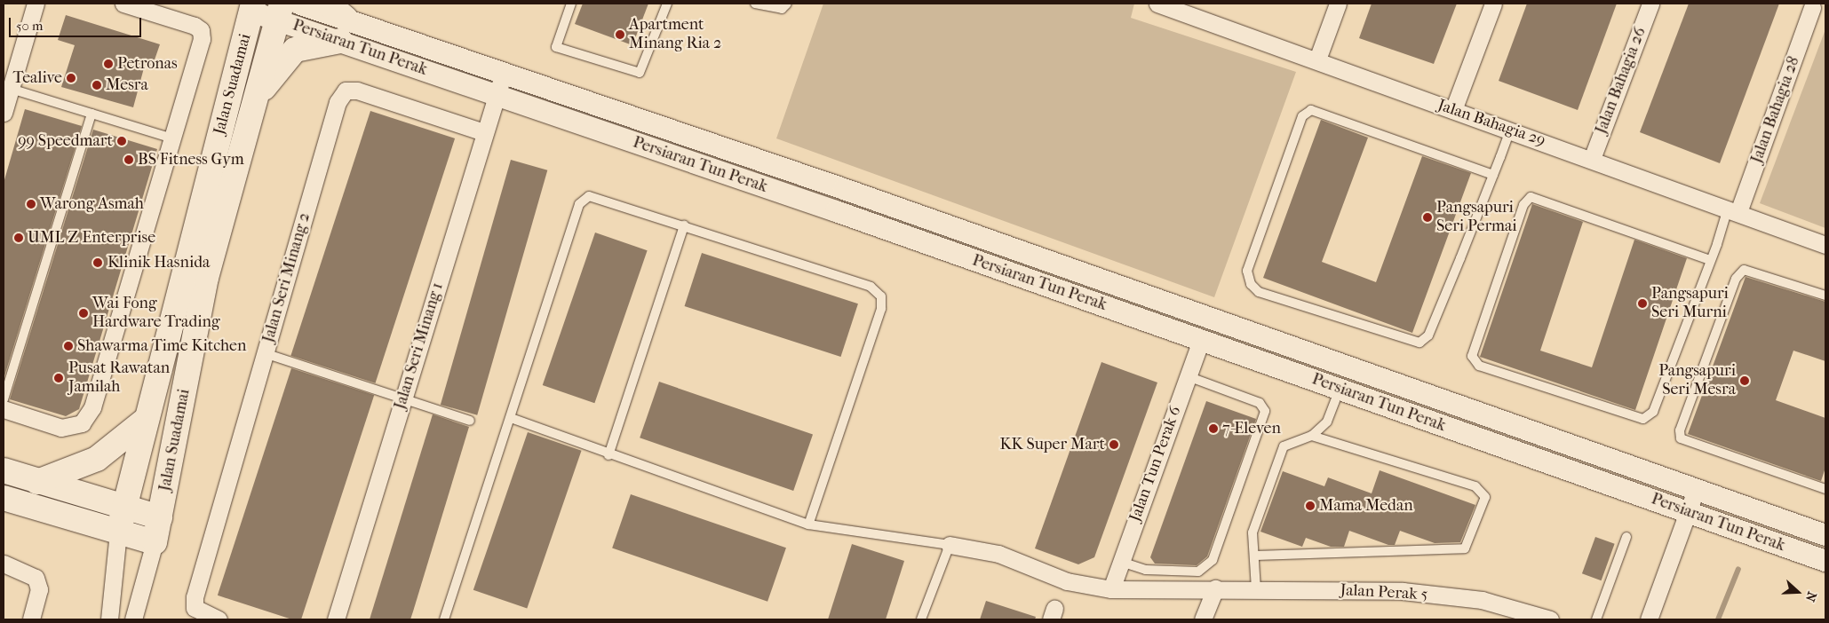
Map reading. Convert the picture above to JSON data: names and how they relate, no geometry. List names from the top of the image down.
{
  "streets": {
    "main road": ["Jalan Suadamai"],
    "street": [
      "Persiaran Tun Perak",
      "Jalan Bahagia 26",
      "Jalan Bahagia 28",
      "Jalan Bahagia 29",
      "Jalan Seri Minang 2",
      "Jalan Seri Minang 1",
      "Jalan Tun Perak 6",
      "Jalan Perak 5"
    ]
  },
  "crossings": [
    ["Persiaran Tun Perak", "Jalan Suadamai"],
    ["Persiaran Tun Perak", "Jalan Seri Minang 1"],
    ["Persiaran Tun Perak", "Jalan Tun Perak 6"],
    ["Jalan Bahagia 26", "Jalan Bahagia 29"],
    ["Jalan Bahagia 28", "Jalan Bahagia 29"],
    ["Jalan Seri Minang 2", "Jalan Seri Minang 1"],
    ["Jalan Tun Perak 6", "Jalan Perak 5"]
  ],
  "places": [
    "Apartment Minang Ria 2",
    "Petronas",
    "Tealive",
    "Mesra",
    "99 Speedmart",
    "BS Fitness Gym",
    "Warong Asmah",
    "Pangsapuri Seri Permai",
    "UML Z Enterprise",
    "Klinik Hasnida",
    "Pangsapuri Seri Murni",
    "Wai Fong Hardware Trading",
    "Shawarma Time Kitchen",
    "Pusat Rawatan Jamilah",
    "Pangsapuri Seri Mesra",
    "7-Eleven",
    "KK Super Mart",
    "Mama Medan"
  ],
  "scale_bar": "50 m",
  "north": "right"
}
